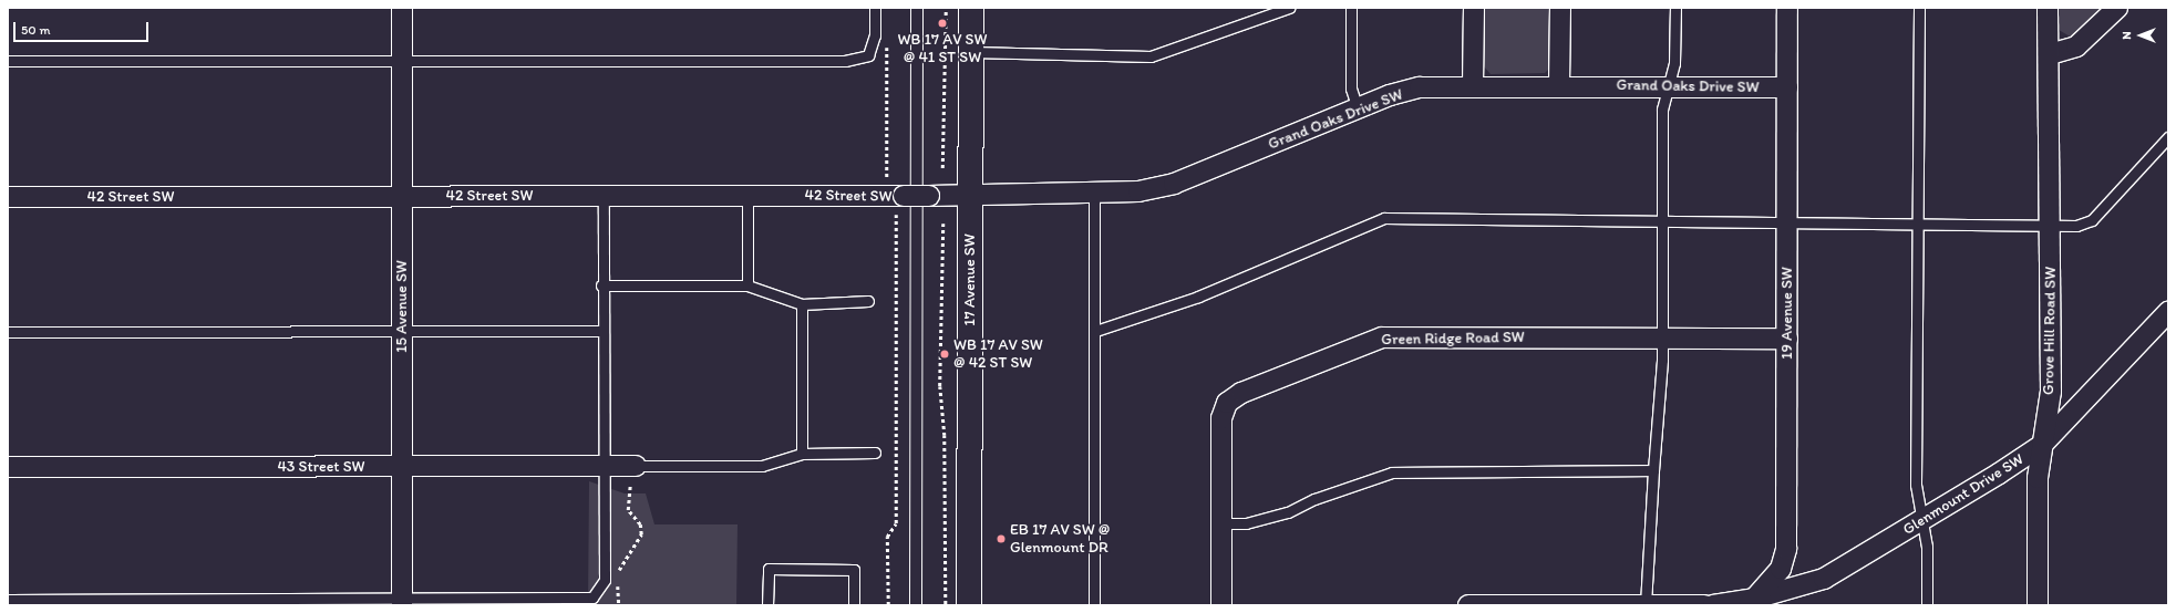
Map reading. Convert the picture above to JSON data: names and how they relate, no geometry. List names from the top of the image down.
{
  "streets": {
    "main road": ["17 Avenue SW"],
    "street": [
      "Grand Oaks Drive SW",
      "42 Street SW",
      "15 Avenue SW",
      "19 Avenue SW",
      "Grove Hill Road SW",
      "Green Ridge Road SW",
      "43 Street SW",
      "Glenmount Drive SW"
    ]
  },
  "crossings": [
    ["Grand Oaks Drive SW", "42 Street SW"],
    ["Grand Oaks Drive SW", "17 Avenue SW"],
    ["Grand Oaks Drive SW", "19 Avenue SW"],
    ["42 Street SW", "17 Avenue SW"],
    ["42 Street SW", "15 Avenue SW"],
    ["15 Avenue SW", "43 Street SW"],
    ["19 Avenue SW", "Green Ridge Road SW"],
    ["19 Avenue SW", "Glenmount Drive SW"],
    ["Grove Hill Road SW", "Glenmount Drive SW"]
  ],
  "places": ["WB 17 AV SW @ 41 ST SW", "WB 17 AV SW @ 42 ST SW", "EB 17 AV SW @ Glenmount DR"],
  "scale_bar": "50 m",
  "north": "left"
}
